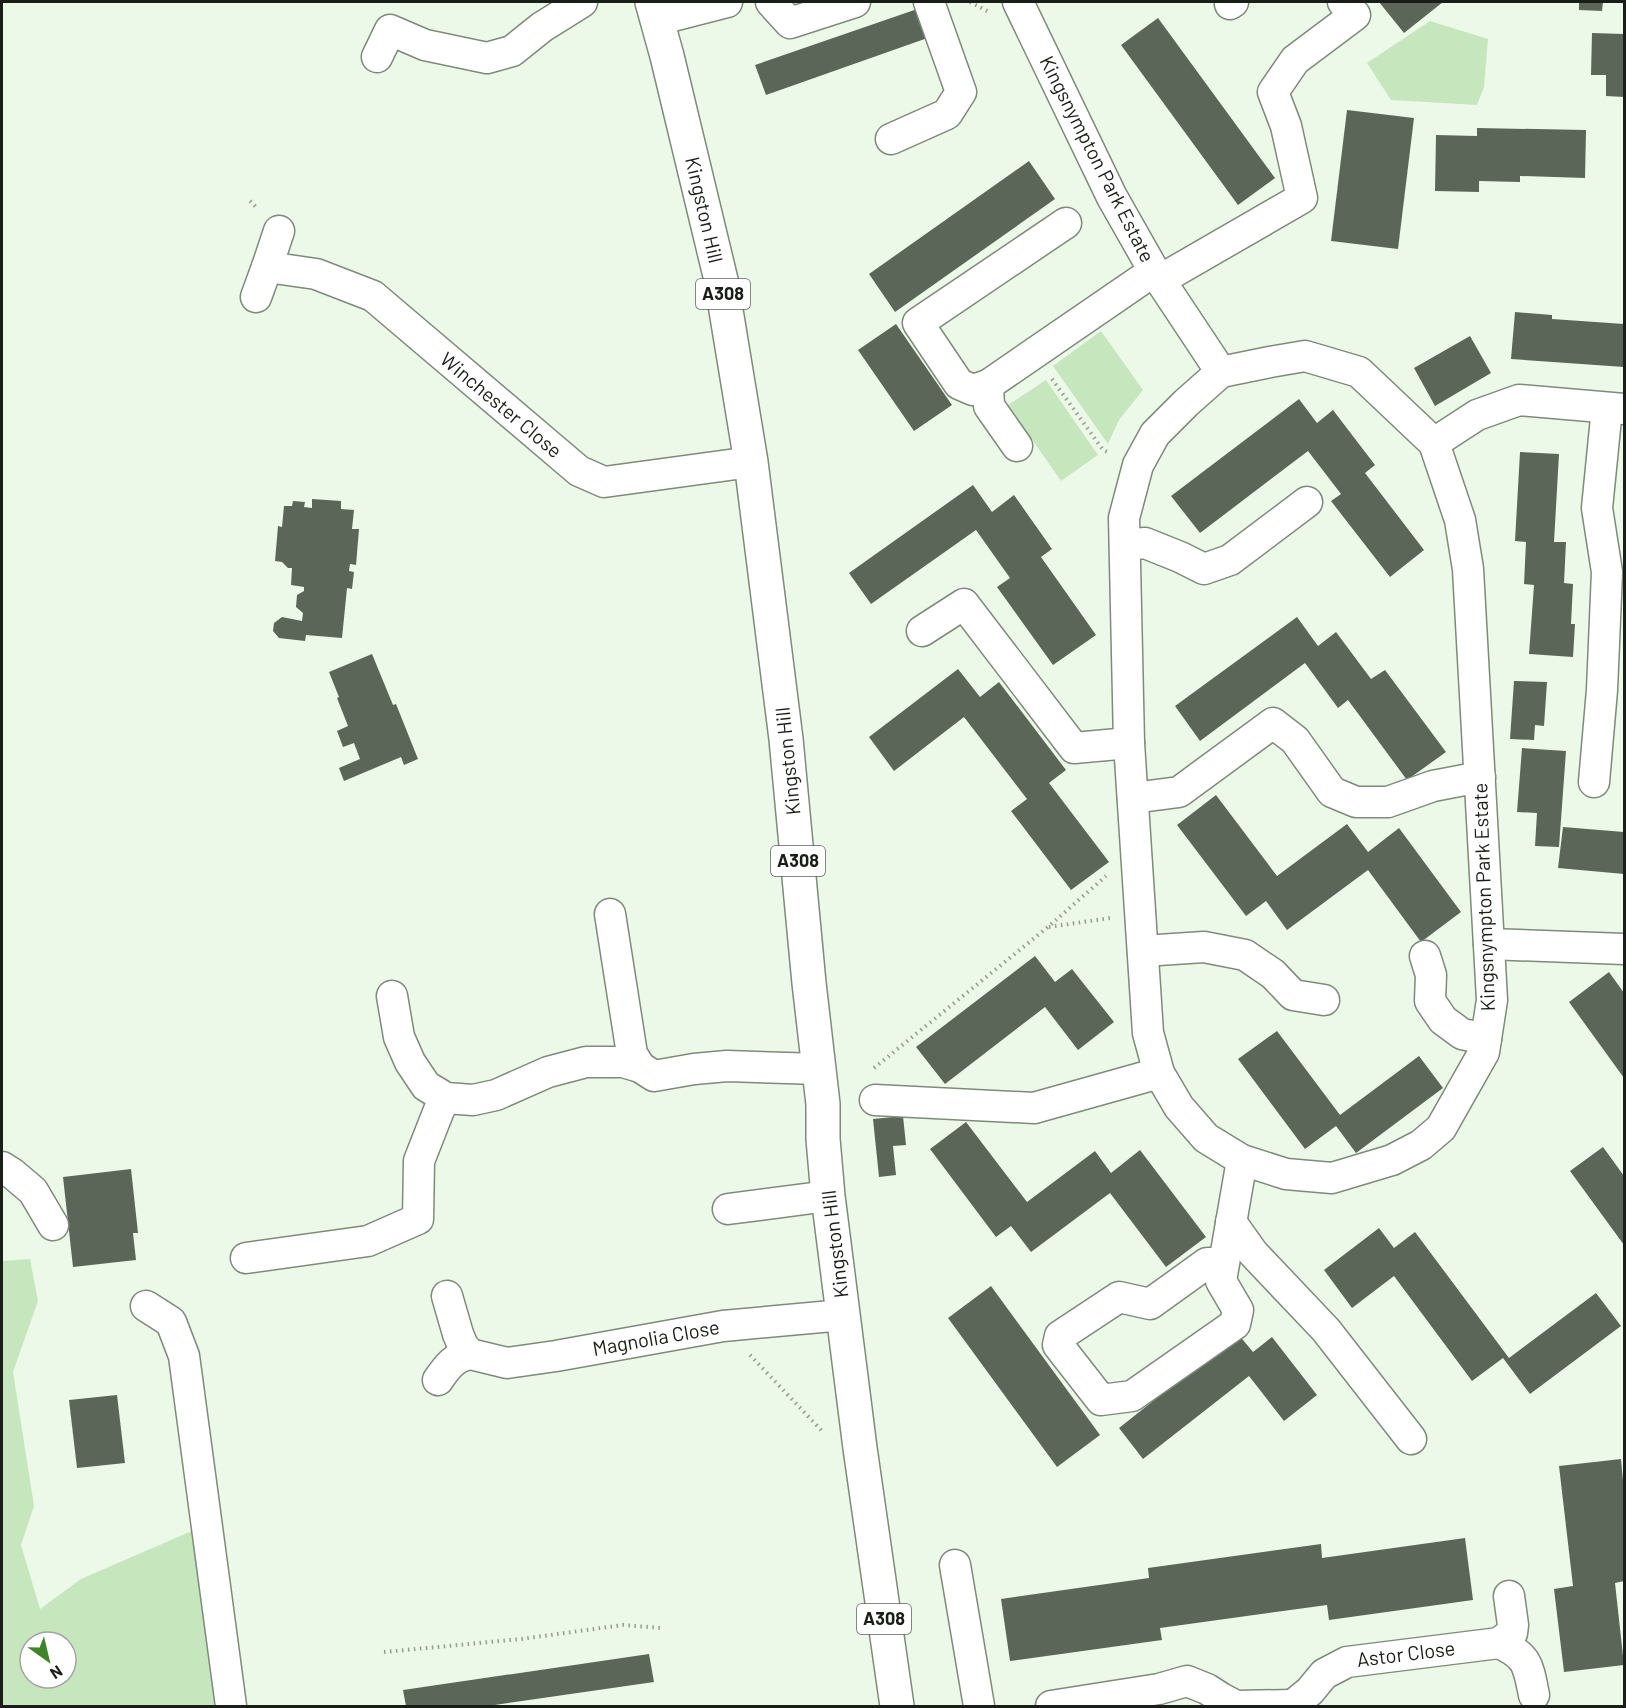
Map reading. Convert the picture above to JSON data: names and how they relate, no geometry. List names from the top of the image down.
{
  "streets": {
    "main road": ["Kingston Hill", "A308"],
    "street": [
      "Kingsnympton Park Estate",
      "Winchester Close",
      "Magnolia Close",
      "Astor Close"
    ]
  },
  "crossings": [
    ["Kingston Hill", "Winchester Close"],
    ["Kingston Hill", "Magnolia Close"]
  ],
  "north": "bottom right"
}
